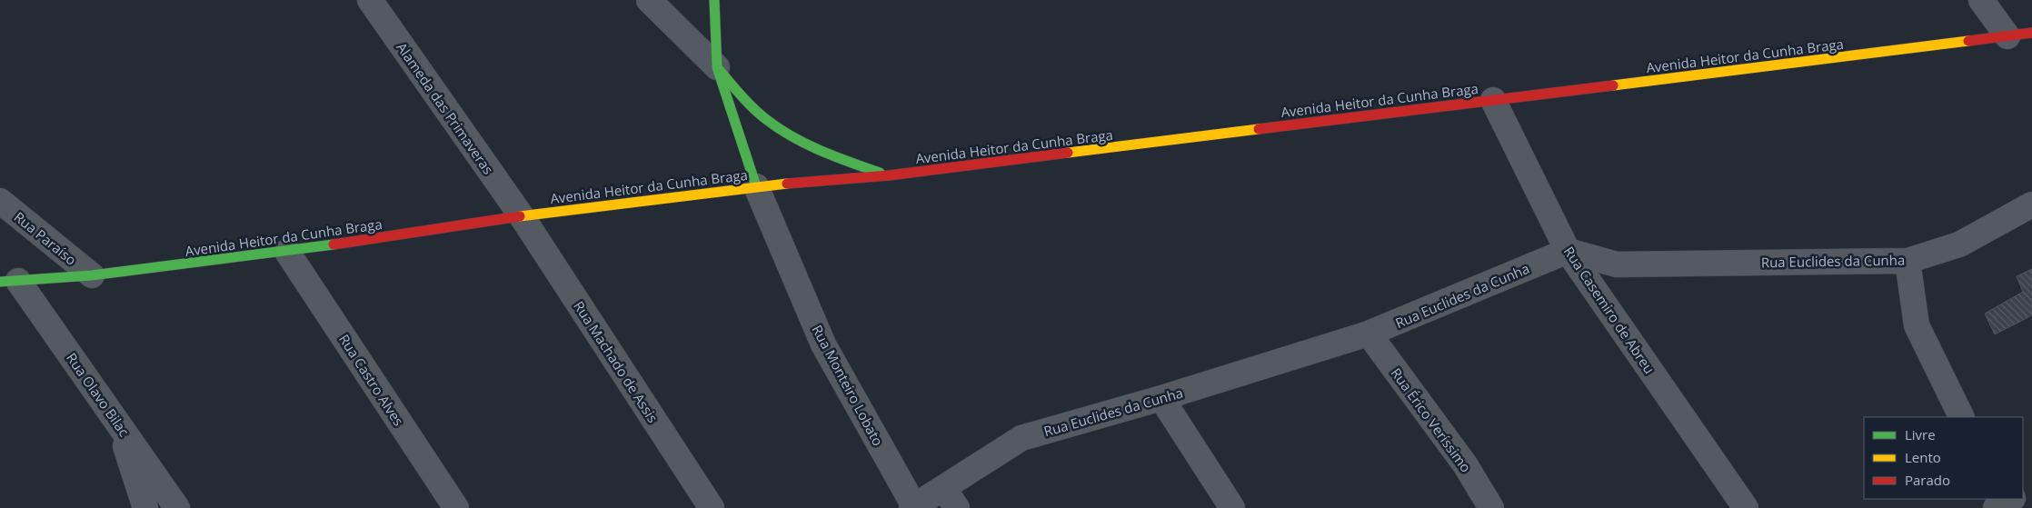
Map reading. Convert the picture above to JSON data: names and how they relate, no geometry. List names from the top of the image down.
{
  "streets": {
    "street": [
      "Avenida Heitor da Cunha Braga",
      "Alameda das Primaveras",
      "Rua Paraíso",
      "Rua Euclides da Cunha",
      "Rua Casemiro de Abreu",
      "Rua Machado de Assis",
      "Rua Castro Alves",
      "Rua Monteiro Lobato",
      "Rua Olavo Bilac",
      "Rua Érico Veríssimo"
    ]
  },
  "crossings": [
    ["Avenida Heitor da Cunha Braga", "Alameda das Primaveras"],
    ["Avenida Heitor da Cunha Braga", "Rua Paraíso"],
    ["Avenida Heitor da Cunha Braga", "Rua Casemiro de Abreu"],
    ["Avenida Heitor da Cunha Braga", "Rua Machado de Assis"],
    ["Avenida Heitor da Cunha Braga", "Rua Castro Alves"],
    ["Avenida Heitor da Cunha Braga", "Rua Monteiro Lobato"],
    ["Avenida Heitor da Cunha Braga", "Rua Olavo Bilac"],
    ["Alameda das Primaveras", "Rua Machado de Assis"],
    ["Rua Euclides da Cunha", "Rua Casemiro de Abreu"],
    ["Rua Euclides da Cunha", "Rua Monteiro Lobato"],
    ["Rua Euclides da Cunha", "Rua Érico Veríssimo"]
  ],
  "legend": ["Livre", "Lento", "Parado"]
}
